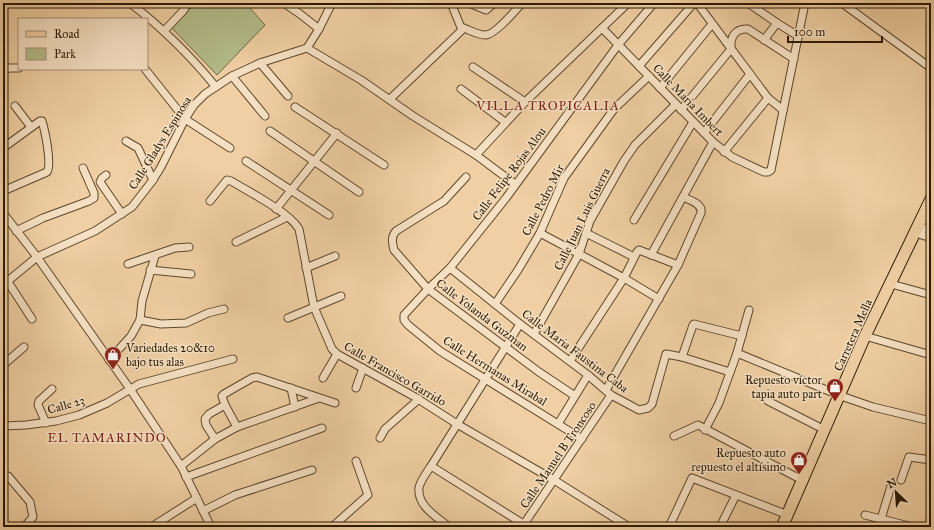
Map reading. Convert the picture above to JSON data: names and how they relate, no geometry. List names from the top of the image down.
{
  "streets": {
    "main road": ["Carretera Mella"],
    "street": [
      "Calle Maria Imbert",
      "Calle Gladys Espinosa",
      "Calle Felipe Rojas Alou",
      "Calle Pedro Mir",
      "Calle Juan Luis Guerra",
      "Calle Yolanda Guzman",
      "Calle Maria Faustina Caba",
      "Calle Hermanas Mirabal",
      "Calle Francisco Garrido",
      "Calle 23",
      "Calle Manuel B Troncoso"
    ]
  },
  "crossings": [
    ["Calle Maria Imbert", "Calle Felipe Rojas Alou"],
    ["Calle Maria Imbert", "Calle Pedro Mir"],
    ["Calle Maria Imbert", "Calle Juan Luis Guerra"],
    ["Calle Felipe Rojas Alou", "Calle Yolanda Guzman"],
    ["Calle Felipe Rojas Alou", "Calle Maria Faustina Caba"],
    ["Calle Felipe Rojas Alou", "Calle Hermanas Mirabal"],
    ["Calle Pedro Mir", "Calle Maria Faustina Caba"],
    ["Calle Juan Luis Guerra", "Calle Maria Faustina Caba"],
    ["Calle Maria Faustina Caba", "Calle Manuel B Troncoso"],
    ["Calle Hermanas Mirabal", "Calle Manuel B Troncoso"],
    ["Calle Francisco Garrido", "Calle Manuel B Troncoso"]
  ],
  "districts": ["VILLA TROPICALIA", "EL TAMARINDO"],
  "places": {
    "shop": ["Variedades 20&10 bajo tus alas", "Repuesto víctor tapia auto part", "Repuesto auto repuesto el altísimo"]
  },
  "legend": ["Road", "Park"],
  "scale_bar": "100 m",
  "north": "top left"
}
